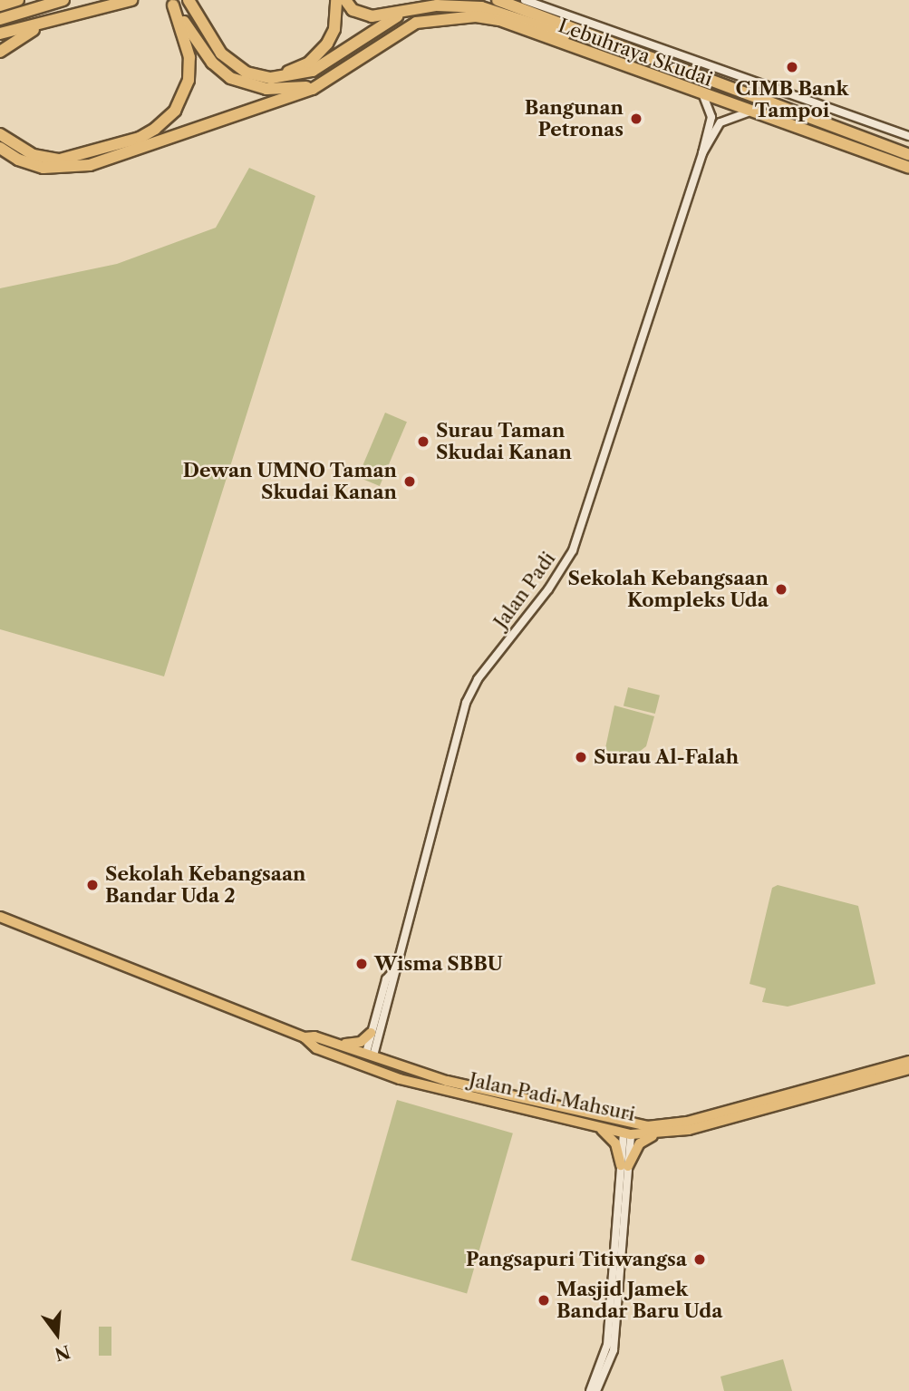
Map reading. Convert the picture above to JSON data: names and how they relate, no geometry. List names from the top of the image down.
{
  "streets": {
    "highway": ["Lebuhraya Skudai"],
    "main road": ["Jalan Padi Mahsuri"],
    "street": ["Jalan Padi"]
  },
  "crossings": [
    ["Lebuhraya Skudai", "Jalan Padi"],
    ["Jalan Padi", "Jalan Padi Mahsuri"]
  ],
  "places": [
    "CIMB Bank Tampoi",
    "Bangunan Petronas",
    "Surau Taman Skudai Kanan",
    "Dewan UMNO Taman Skudai Kanan",
    "Sekolah Kebangsaan Kompleks Uda",
    "Surau Al-Falah",
    "Sekolah Kebangsaan Bandar Uda 2",
    "Wisma SBBU",
    "Pangsapuri Titiwangsa",
    "Masjid Jamek Bandar Baru Uda"
  ],
  "north": "bottom"
}
